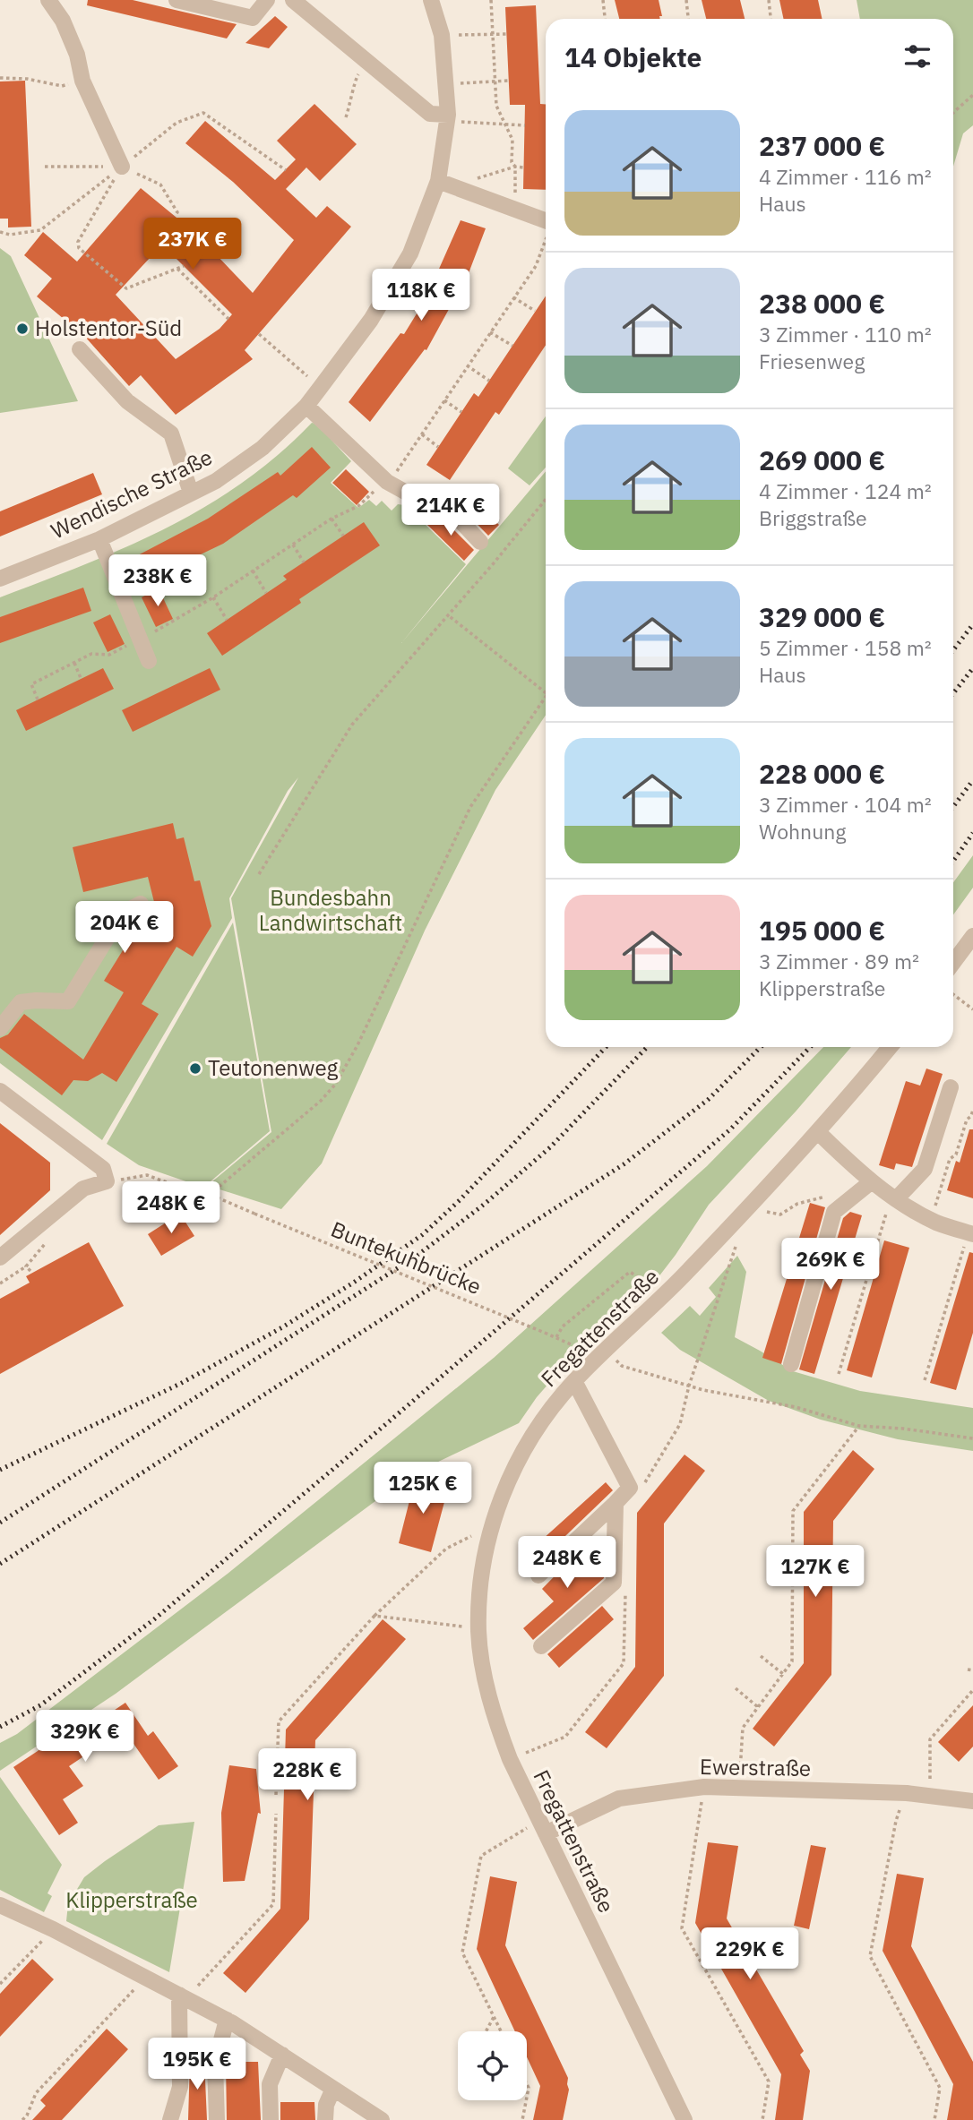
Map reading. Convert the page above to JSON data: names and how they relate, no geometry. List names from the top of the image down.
{
  "streets": {
    "street": ["Wendische Straße", "Fregattenstraße", "Ewerstraße"],
    "path": ["Buntekuhbrücke"]
  },
  "crossings": [
    ["Fregattenstraße", "Ewerstraße"]
  ],
  "parks": ["Bundesbahn Landwirtschaft", "Klipperstraße"],
  "places": ["Holstentor-Süd", "Teutonenweg"],
  "page": {
    "heading": "14 Objekte",
    "list": [
      {
        "name": "237 000 €",
        "note": "4 Zimmer · 116 m² · Haus"
      },
      {
        "name": "238 000 €",
        "note": "3 Zimmer · 110 m² · Friesenweg"
      },
      {
        "name": "269 000 €",
        "note": "4 Zimmer · 124 m² · Briggstraße"
      },
      {
        "name": "329 000 €",
        "note": "5 Zimmer · 158 m² · Haus"
      },
      {
        "name": "228 000 €",
        "note": "3 Zimmer · 104 m² · Wohnung"
      },
      {
        "name": "195 000 €",
        "note": "3 Zimmer · 89 m² · Klipperstraße"
      }
    ],
    "price": [
      "237K €",
      "118K €",
      "214K €",
      "238K €",
      "204K €",
      "248K €",
      "269K €",
      "125K €",
      "248K €",
      "127K €",
      "329K €",
      "228K €",
      "229K €",
      "195K €"
    ]
  }
}
